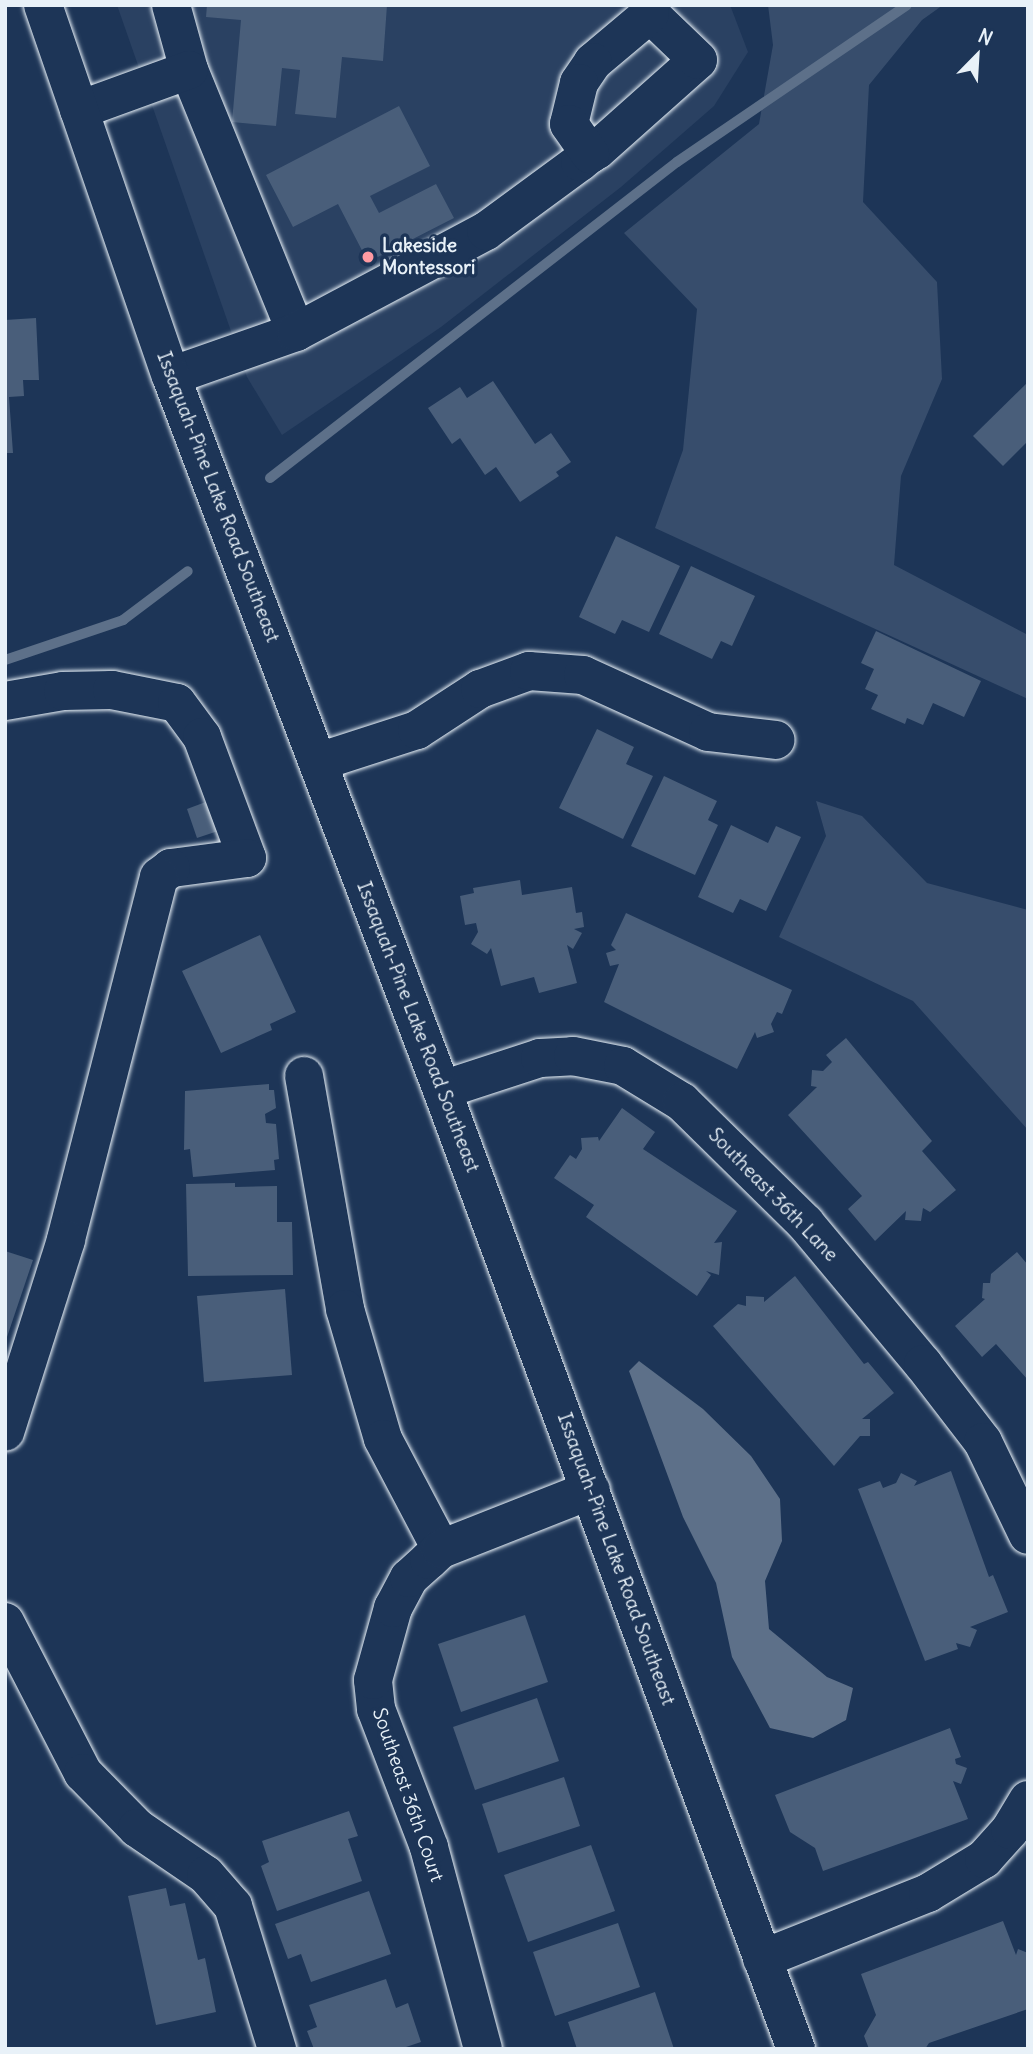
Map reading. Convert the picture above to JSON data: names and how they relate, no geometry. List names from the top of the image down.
{
  "streets": {
    "street": ["Issaquah-Pine Lake Road Southeast", "Southeast 36th Lane", "Southeast 36th Court"]
  },
  "crossings": [
    ["Issaquah-Pine Lake Road Southeast", "Southeast 36th Lane"],
    ["Issaquah-Pine Lake Road Southeast", "Southeast 36th Court"]
  ],
  "places": ["Lakeside Montessori"],
  "north": "top right"
}
